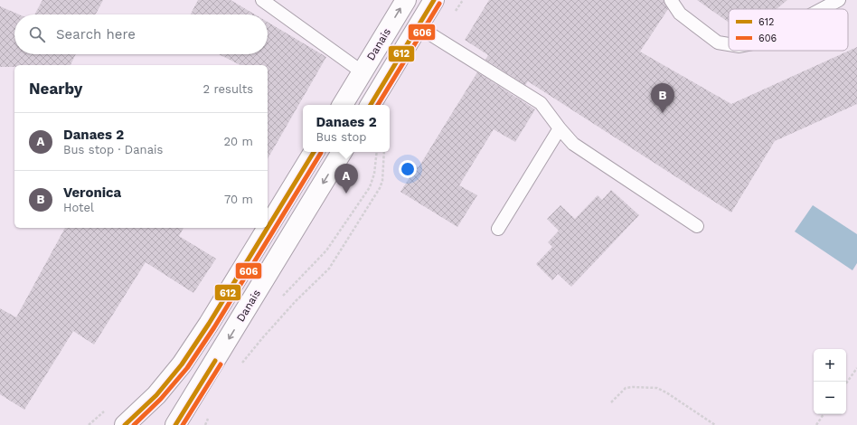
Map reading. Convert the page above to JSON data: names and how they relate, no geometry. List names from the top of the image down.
{
  "streets": {
    "main road": ["Danais"]
  },
  "lines": ["transit line 612", "transit line 606"],
  "legend": ["612", "606"],
  "page": {
    "search": "Search here",
    "heading": ["Nearby", "2 results"],
    "pins": ["B", "A"],
    "popup": ["Danaes 2", "Bus stop"],
    "list": [
      {
        "mark": "A",
        "name": "Danaes 2",
        "note": "Bus stop · Danais",
        "value": "20 m"
      },
      {
        "mark": "B",
        "name": "Veronica",
        "note": "Hotel",
        "value": "70 m"
      }
    ],
    "map_buttons": ["+", "−"]
  }
}
